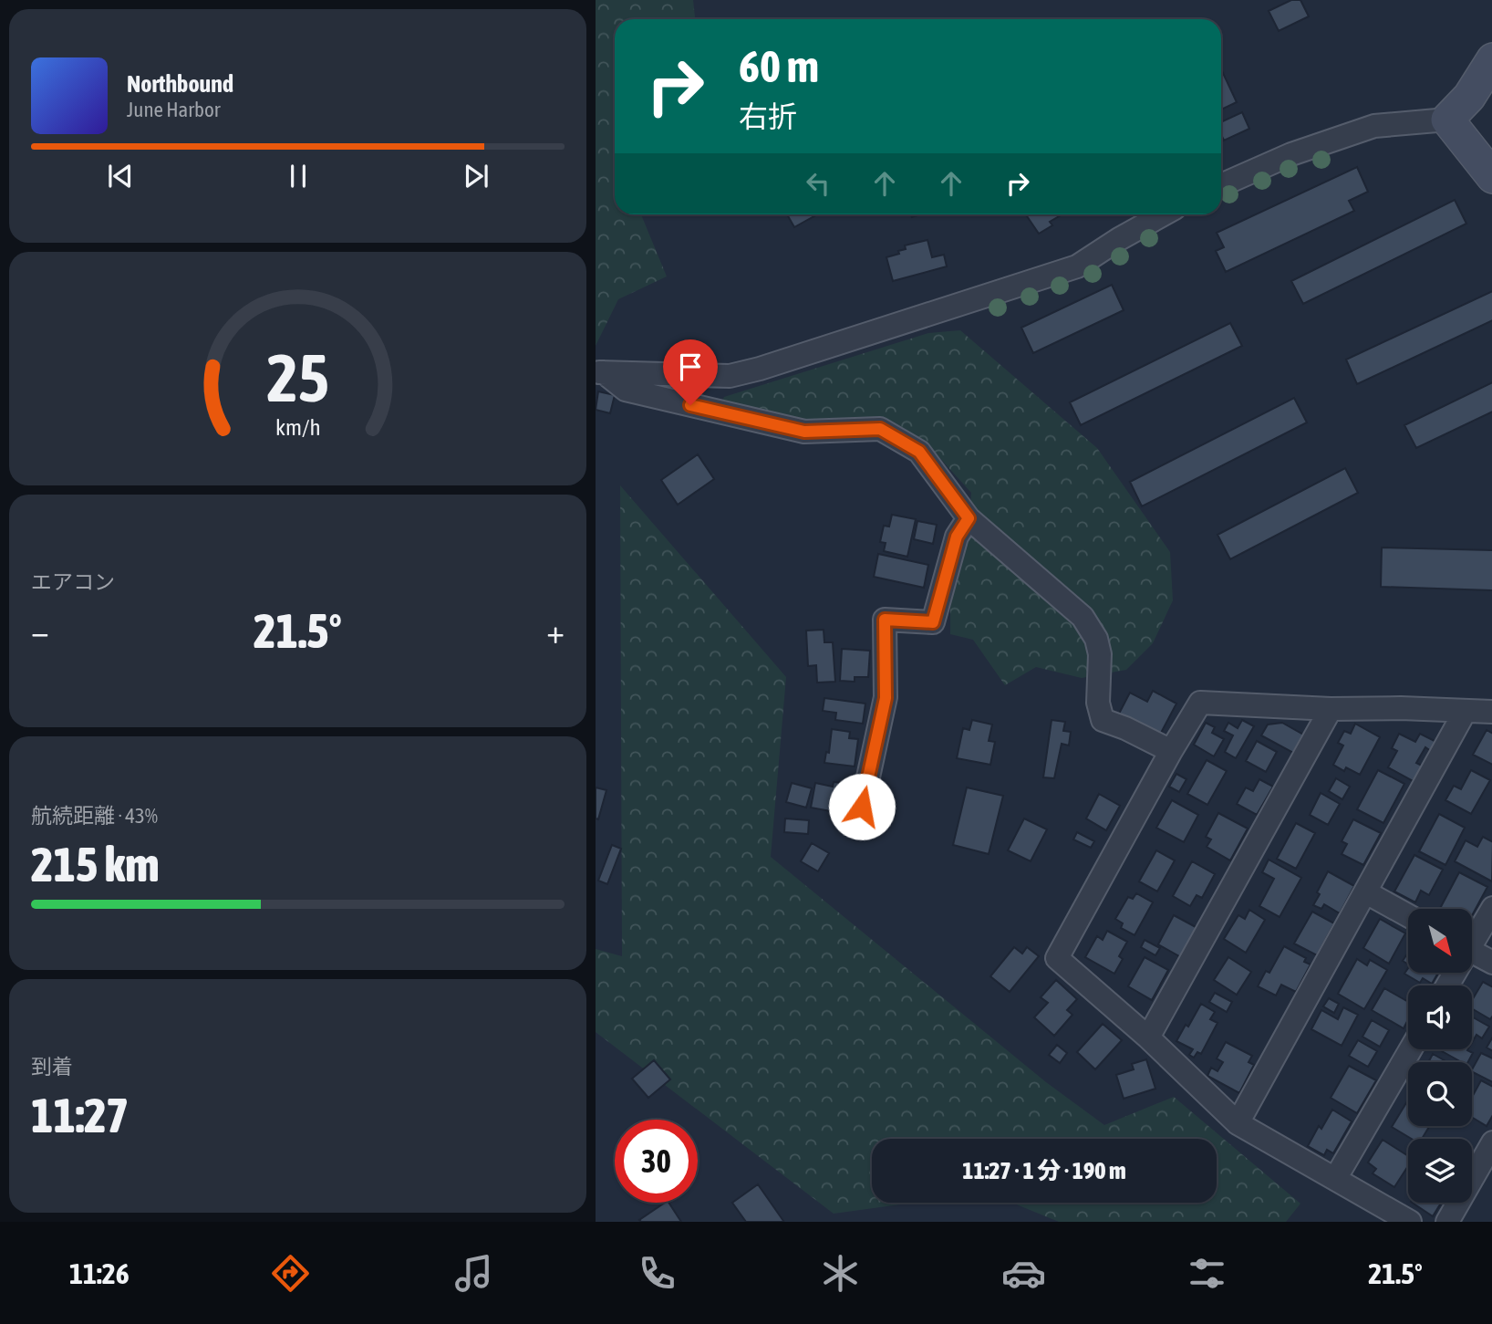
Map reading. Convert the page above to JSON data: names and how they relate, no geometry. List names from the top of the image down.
{
  "north": "bottom right",
  "page": {
    "turn": ["60 m", "右折"],
    "song": ["Northbound", "June Harbor"],
    "tile": [
      "エアコン",
      ["航続距離 · 43%", "215 km"],
      ["到着", "11:27"]
    ],
    "heat": ["−", "21.5°", "+"],
    "limit": "30",
    "trip": "11:27 · 1 分 · 190 m",
    "tabs": ["11:26", "21.5°"],
    "gauge": ["25", "km/h"]
  }
}
